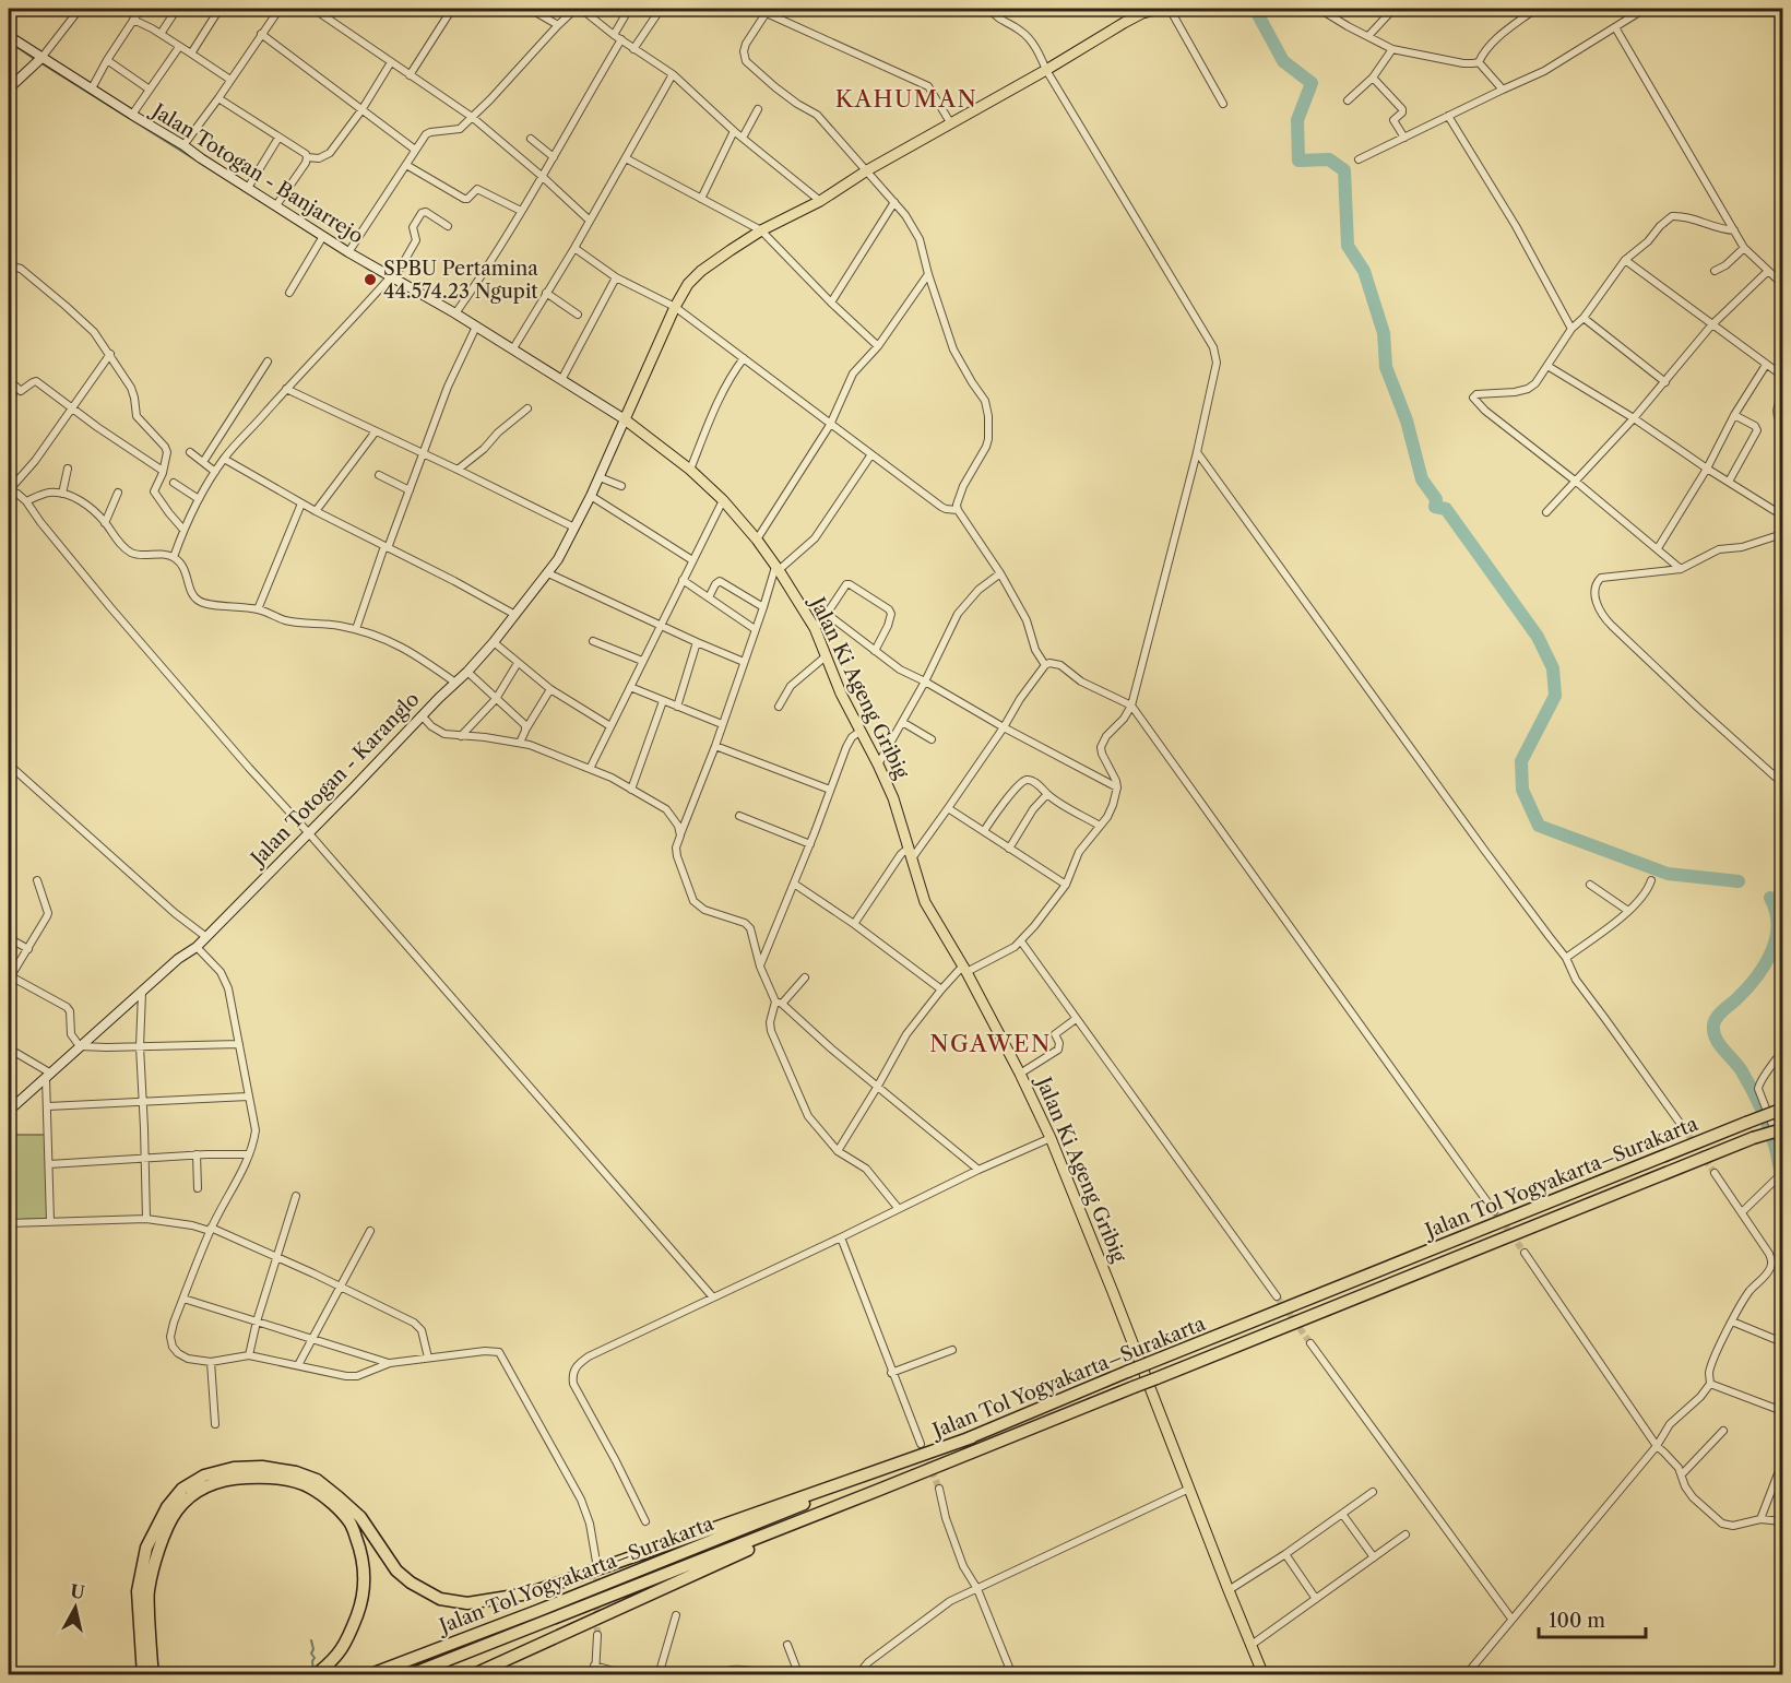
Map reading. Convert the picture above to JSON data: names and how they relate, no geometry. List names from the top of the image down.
{
  "streets": {
    "highway": ["Jalan Tol Yogyakarta–Surakarta"],
    "main road": ["Jalan Totogan - Banjarrejo", "Jalan Ki Ageng Gribig", "Jalan Totogan - Karanglo"]
  },
  "crossings": [
    ["Jalan Totogan - Banjarrejo", "Jalan Ki Ageng Gribig"],
    ["Jalan Totogan - Banjarrejo", "Jalan Totogan - Karanglo"],
    ["Jalan Ki Ageng Gribig", "Jalan Totogan - Karanglo"]
  ],
  "districts": ["KAHUMAN", "NGAWEN"],
  "places": ["SPBU Pertamina 44.574.23 Ngupit"],
  "scale_bar": "100 m",
  "north": "top"
}
